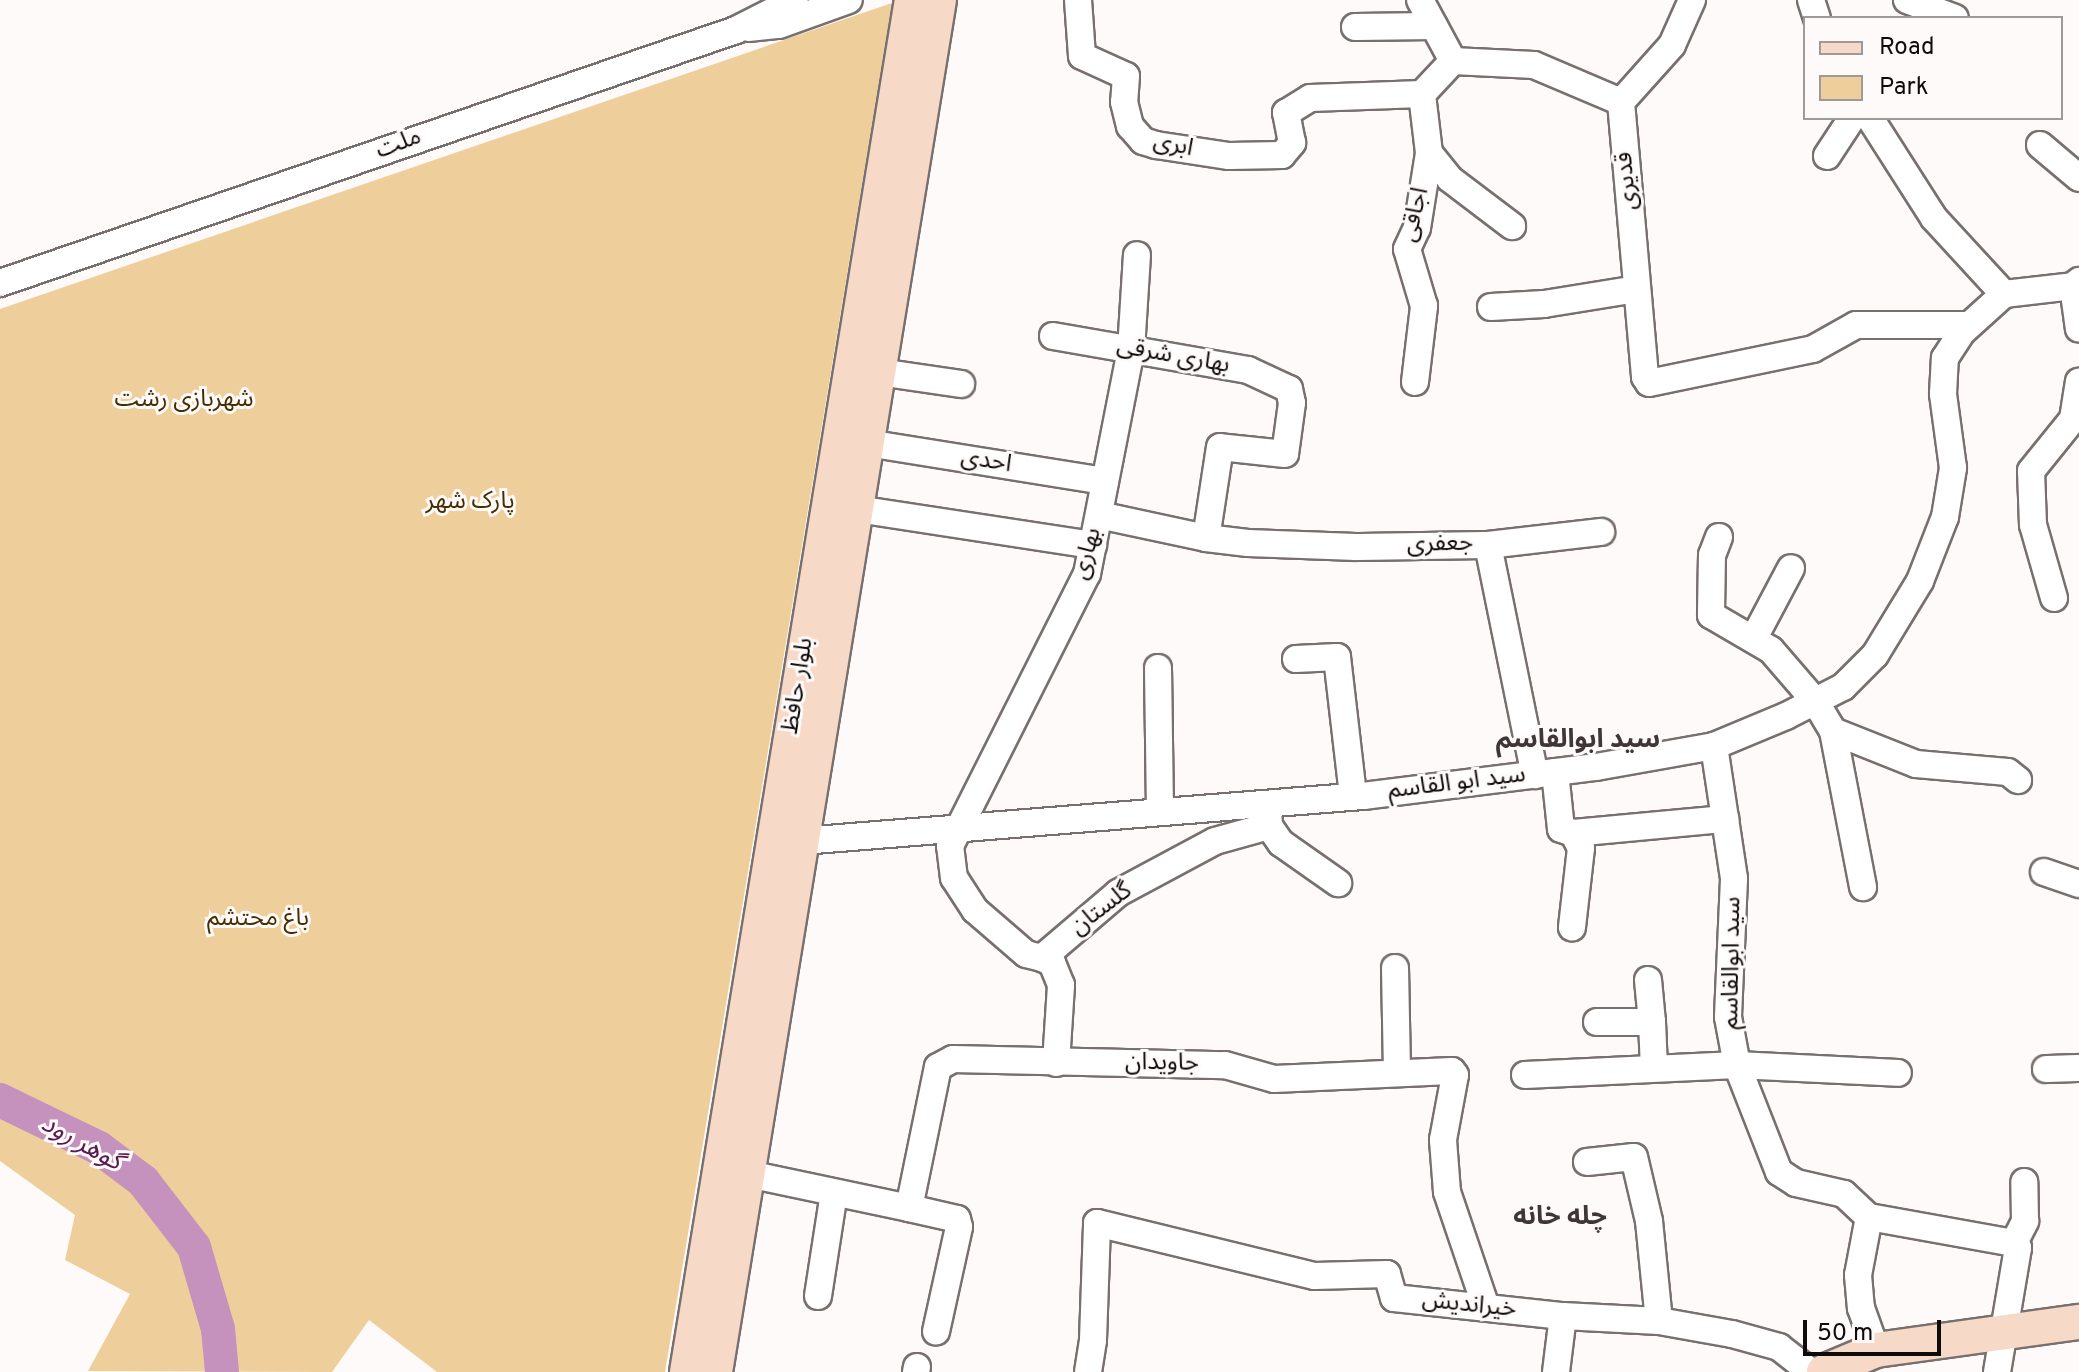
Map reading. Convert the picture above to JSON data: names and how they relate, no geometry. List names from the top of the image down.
{
  "streets": {
    "main road": ["بلوار حافظ"],
    "street": [
      "ملت",
      "ابری",
      "قدیری",
      "اجاقی",
      "بهاری شرقی",
      "احدی",
      "جعفری",
      "بهاری",
      "سید ابو القاسم",
      "گلستان",
      "سید ابوالقاسم",
      "جاویدان",
      "خیراندیش"
    ]
  },
  "crossings": [
    ["ابری", "اجاقی"],
    ["قدیری", "سید ابو القاسم"],
    ["بهاری شرقی", "جعفری"],
    ["بهاری شرقی", "بهاری"],
    ["احدی", "بهاری"],
    ["احدی", "بلوار حافظ"],
    ["جعفری", "بهاری"],
    ["جعفری", "سید ابو القاسم"],
    ["بهاری", "سید ابو القاسم"],
    ["بهاری", "گلستان"],
    ["بلوار حافظ", "سید ابو القاسم"],
    ["سید ابو القاسم", "گلستان"],
    ["سید ابو القاسم", "سید ابوالقاسم"],
    ["جاویدان", "خیراندیش"]
  ],
  "districts": ["سید ابوالقاسم", "چله خانه"],
  "water": ["گوهر رود"],
  "parks": ["شهربازی رشت", "پارک شهر", "باغ محتشم"],
  "legend": ["Road", "Park"],
  "scale_bar": "50 m"
}
